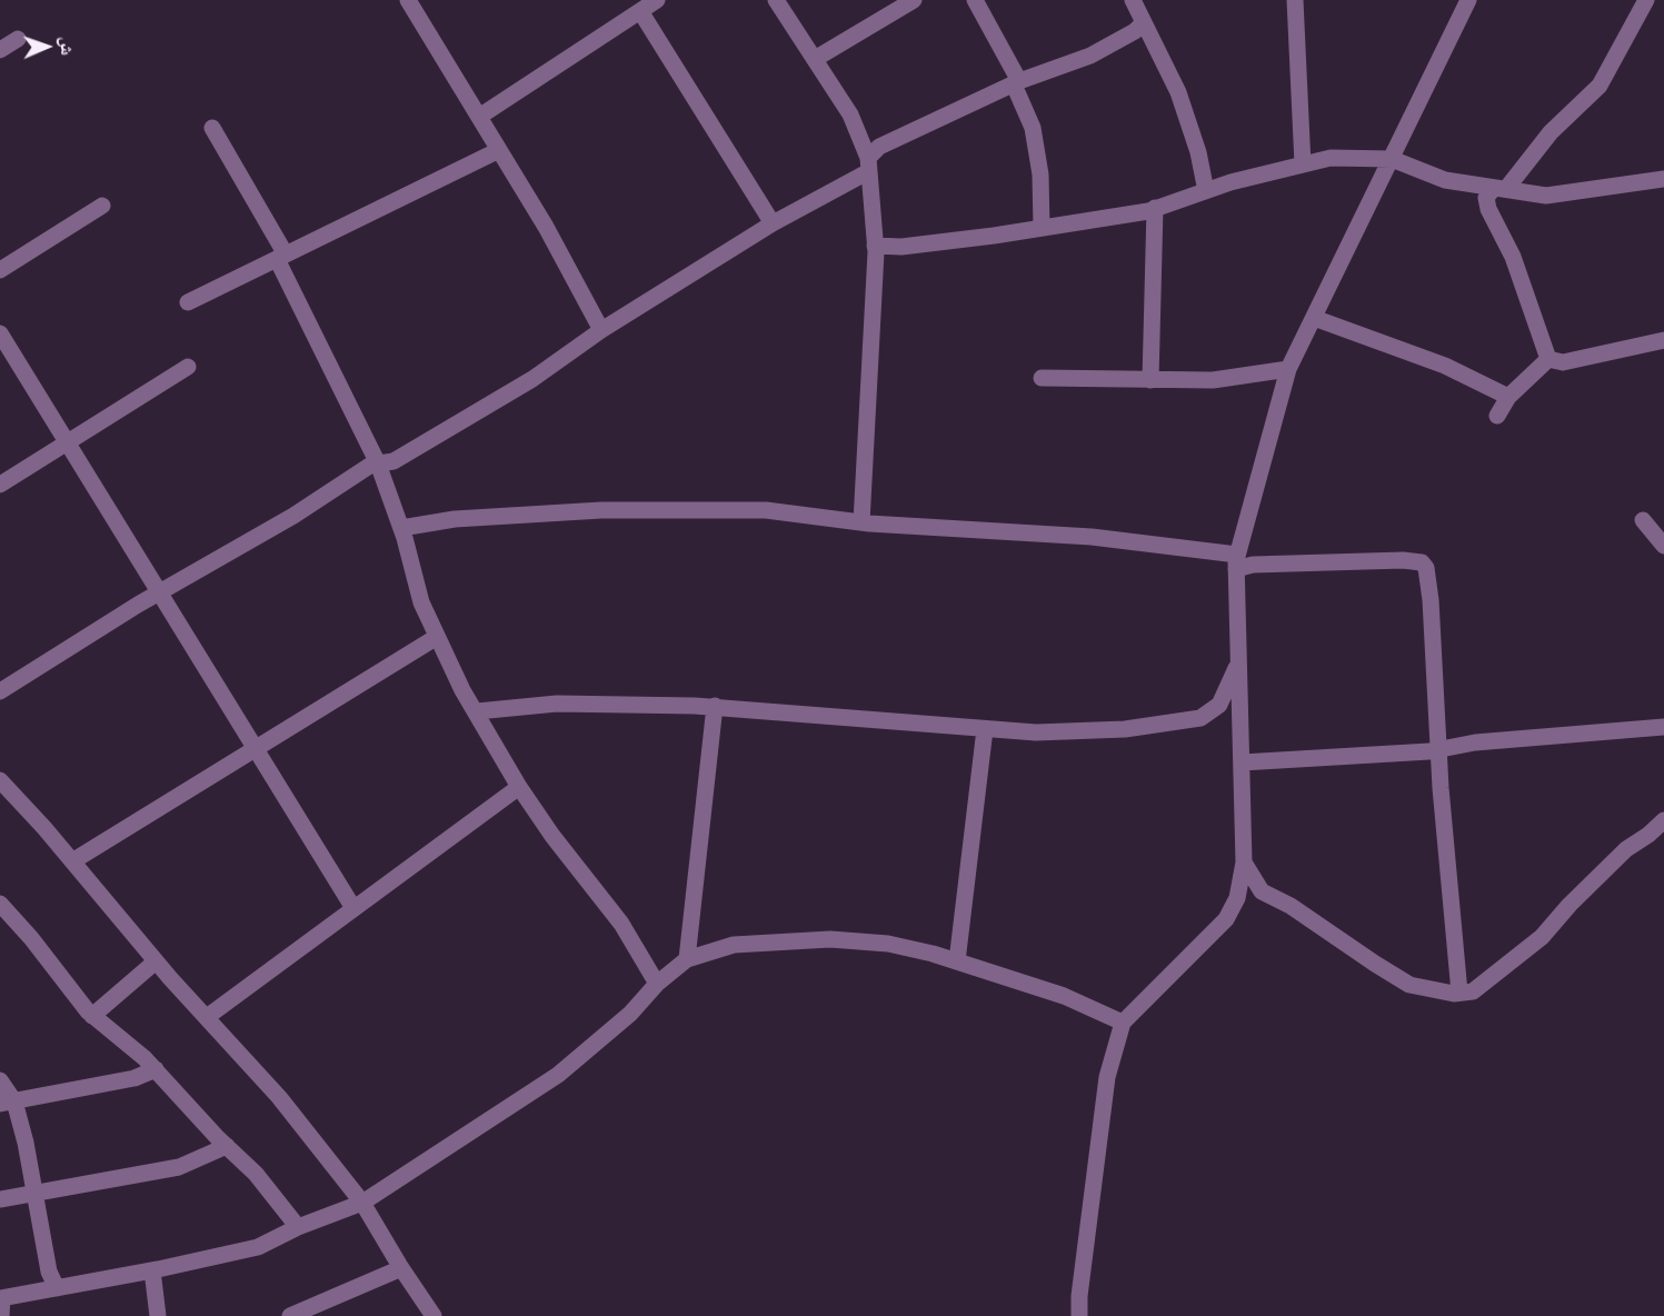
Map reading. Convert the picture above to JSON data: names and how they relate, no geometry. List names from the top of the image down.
{
  "north": "right"
}
